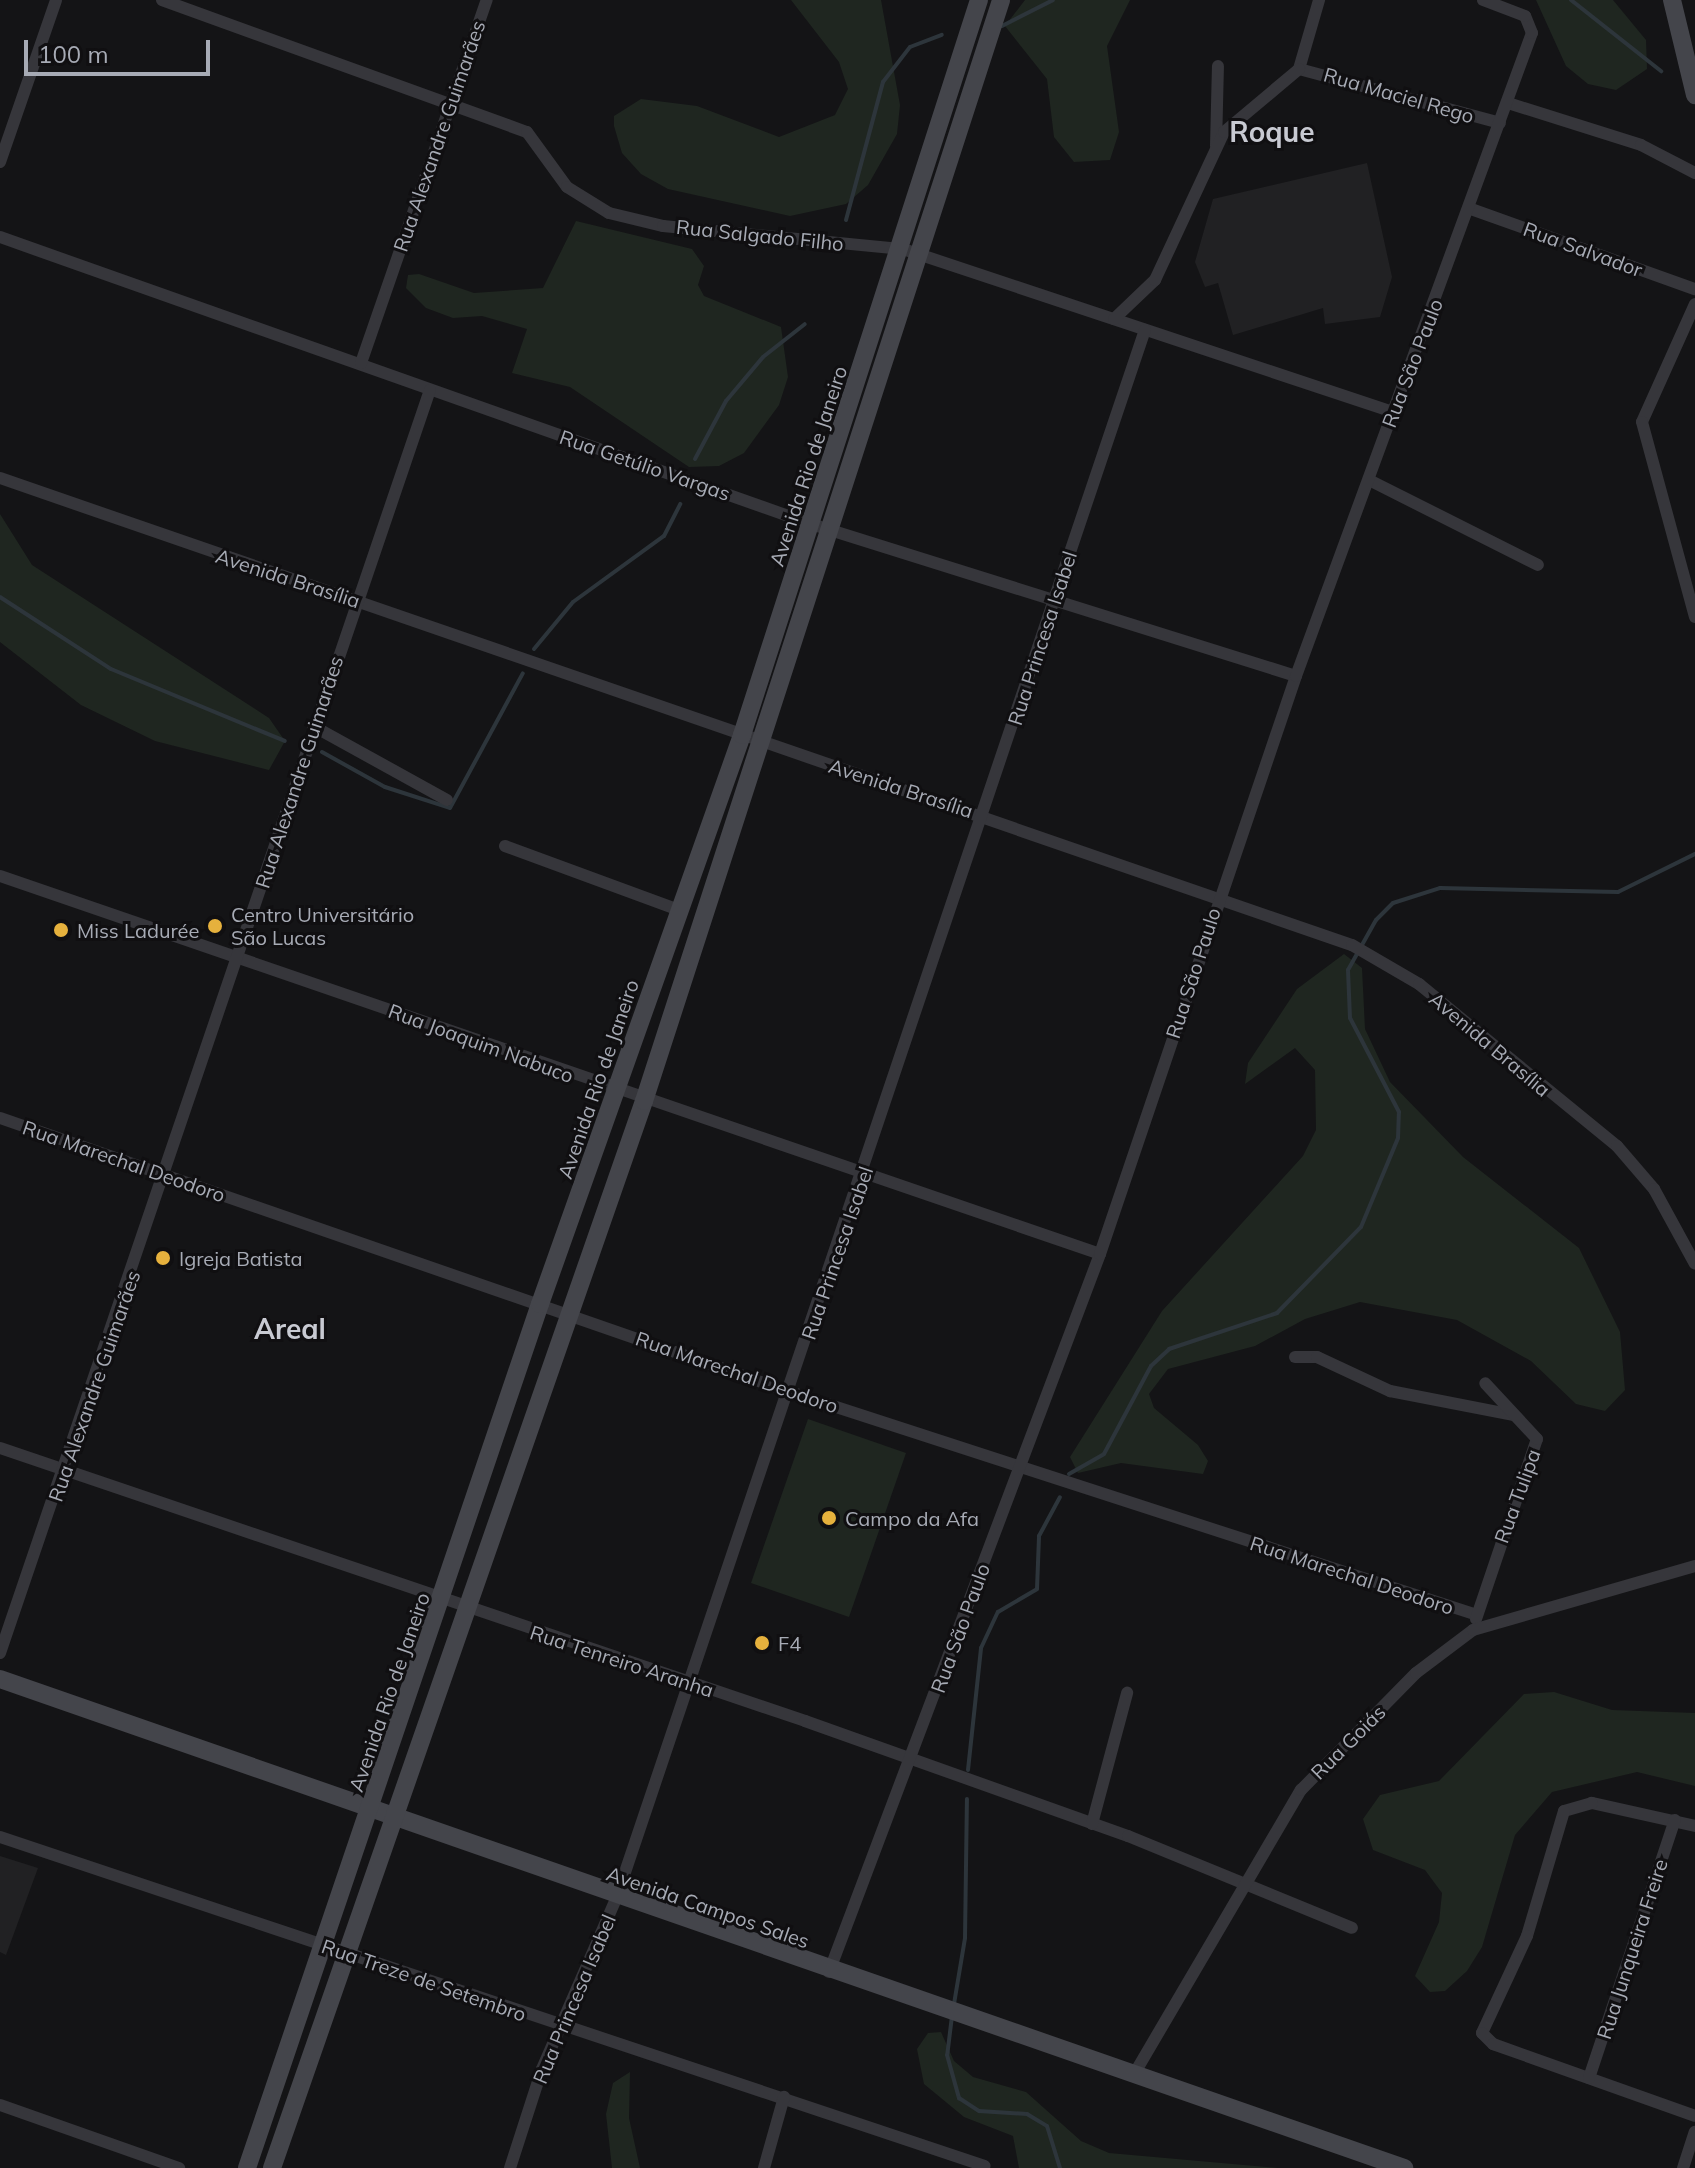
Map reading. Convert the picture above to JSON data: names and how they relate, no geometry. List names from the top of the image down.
{
  "streets": {
    "main road": ["Avenida Rio de Janeiro", "Avenida Campos Sales"],
    "street": [
      "Rua Maciel Rego",
      "Rua Alexandre Guimarães",
      "Rua Salgado Filho",
      "Rua Salvador",
      "Rua São Paulo",
      "Rua Getúlio Vargas",
      "Avenida Brasília",
      "Rua Princesa Isabel",
      "Rua Joaquim Nabuco",
      "Rua Marechal Deodoro",
      "Rua Tulipa",
      "Rua Tenreiro Aranha",
      "Rua Goiás",
      "Rua Junqueira Freire",
      "Rua Treze de Setembro"
    ]
  },
  "crossings": [
    ["Rua Maciel Rego", "Rua São Paulo"],
    ["Rua Alexandre Guimarães", "Rua Salgado Filho"],
    ["Rua Alexandre Guimarães", "Rua Getúlio Vargas"],
    ["Rua Alexandre Guimarães", "Avenida Brasília"],
    ["Rua Alexandre Guimarães", "Rua Joaquim Nabuco"],
    ["Rua Alexandre Guimarães", "Rua Marechal Deodoro"],
    ["Rua Alexandre Guimarães", "Rua Tenreiro Aranha"],
    ["Rua Salgado Filho", "Rua São Paulo"],
    ["Rua Salgado Filho", "Avenida Rio de Janeiro"],
    ["Rua Salgado Filho", "Rua Princesa Isabel"],
    ["Rua Salvador", "Rua São Paulo"],
    ["Rua São Paulo", "Rua Getúlio Vargas"],
    ["Rua São Paulo", "Avenida Brasília"],
    ["Rua São Paulo", "Rua Joaquim Nabuco"],
    ["Rua São Paulo", "Rua Marechal Deodoro"],
    ["Rua São Paulo", "Rua Tenreiro Aranha"],
    ["Rua São Paulo", "Avenida Campos Sales"],
    ["Rua Getúlio Vargas", "Avenida Rio de Janeiro"],
    ["Rua Getúlio Vargas", "Rua Princesa Isabel"],
    ["Avenida Rio de Janeiro", "Avenida Brasília"],
    ["Avenida Rio de Janeiro", "Rua Joaquim Nabuco"],
    ["Avenida Rio de Janeiro", "Rua Marechal Deodoro"],
    ["Avenida Rio de Janeiro", "Rua Tenreiro Aranha"],
    ["Avenida Rio de Janeiro", "Avenida Campos Sales"],
    ["Avenida Rio de Janeiro", "Rua Treze de Setembro"],
    ["Avenida Brasília", "Rua Princesa Isabel"],
    ["Rua Princesa Isabel", "Rua Joaquim Nabuco"],
    ["Rua Princesa Isabel", "Rua Marechal Deodoro"],
    ["Rua Princesa Isabel", "Rua Tenreiro Aranha"],
    ["Rua Princesa Isabel", "Avenida Campos Sales"],
    ["Rua Princesa Isabel", "Rua Treze de Setembro"],
    ["Rua Marechal Deodoro", "Rua Tulipa"],
    ["Rua Tulipa", "Rua Goiás"],
    ["Rua Tenreiro Aranha", "Rua Goiás"],
    ["Rua Goiás", "Avenida Campos Sales"]
  ],
  "districts": ["Roque", "Areal"],
  "places": [
    "Centro Universitário São Lucas",
    "Miss Ladurée",
    "Igreja Batista",
    "Campo da Afa",
    "F4"
  ],
  "scale_bar": "100 m"
}
